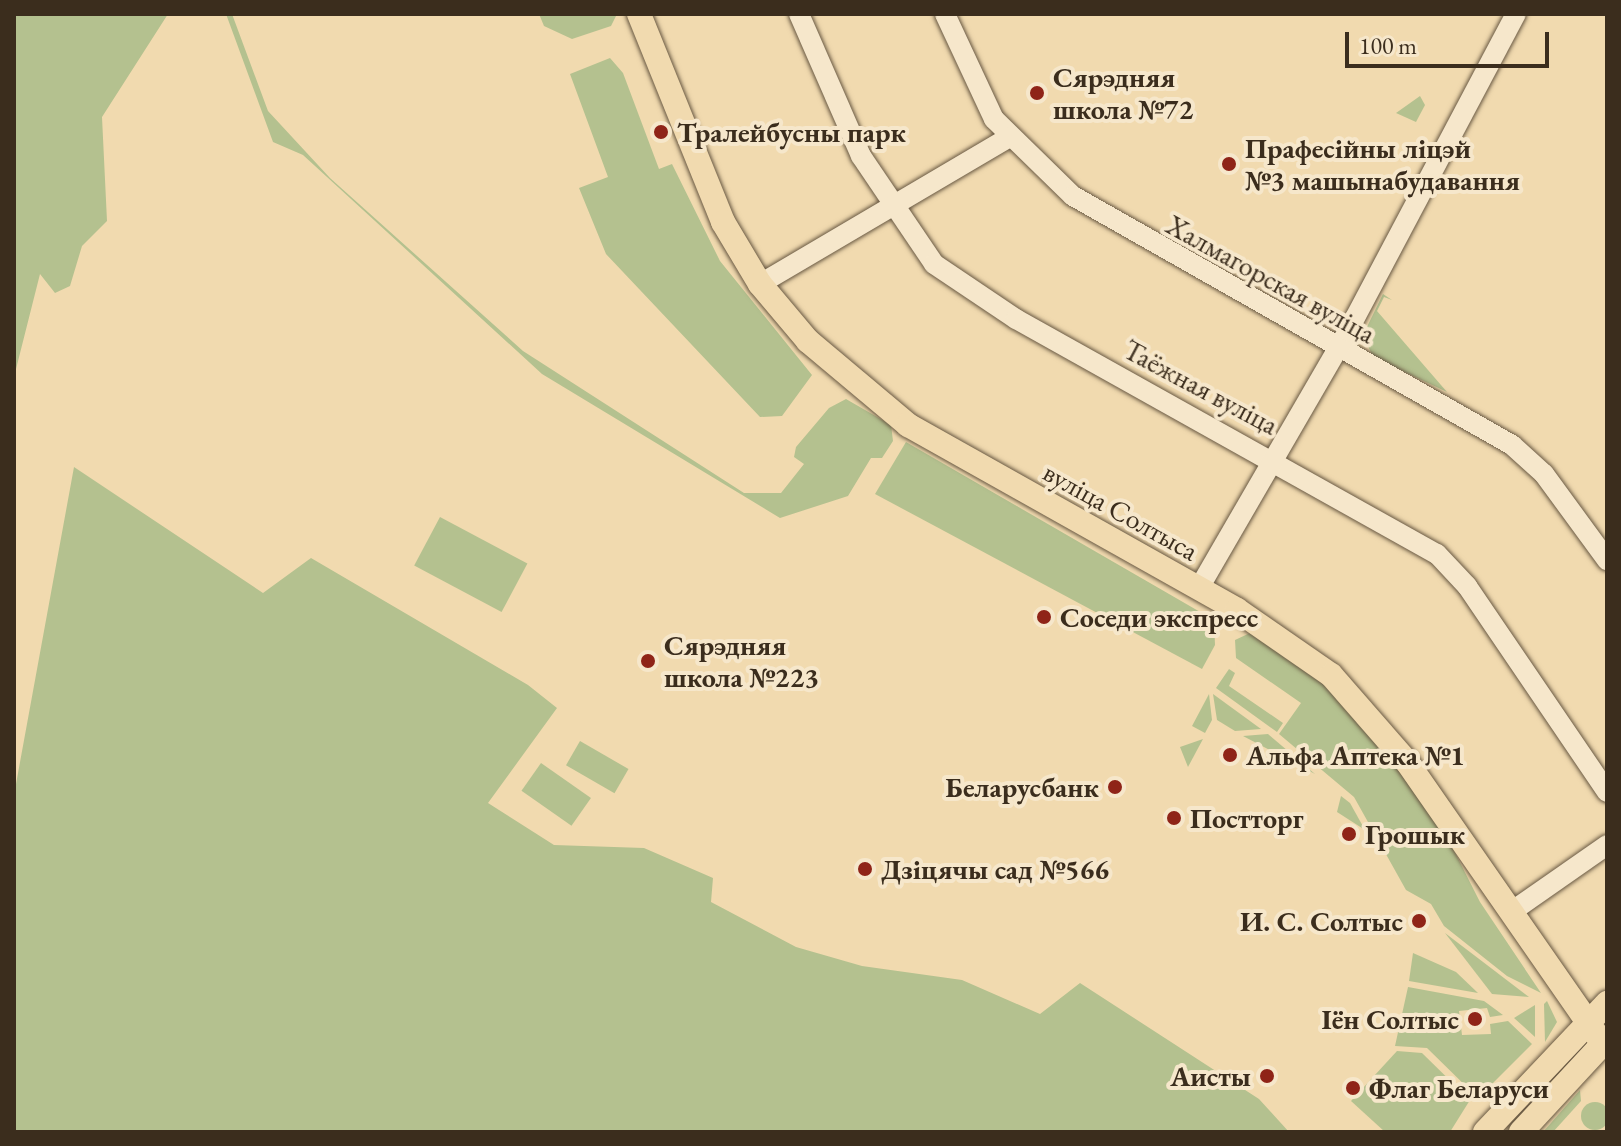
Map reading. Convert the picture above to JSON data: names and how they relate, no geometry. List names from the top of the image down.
{
  "streets": {
    "main road": ["вуліца Солтыса"],
    "street": ["Халмагорская вуліца", "Таёжная вуліца"]
  },
  "places": [
    "Сярэдняя школа №72",
    "Тралейбусны парк",
    "Прафесійны ліцэй №3 машынабудавання",
    "Соседи экспресс",
    "Сярэдняя школа №223",
    "Альфа Аптека №1",
    "Беларусбанк",
    "Постторг",
    "Грошык",
    "Дзіцячы сад №566",
    "И. С. Солтыс",
    "Іён Солтыс",
    "Аисты",
    "Флаг Беларуси"
  ],
  "scale_bar": "100 m"
}
